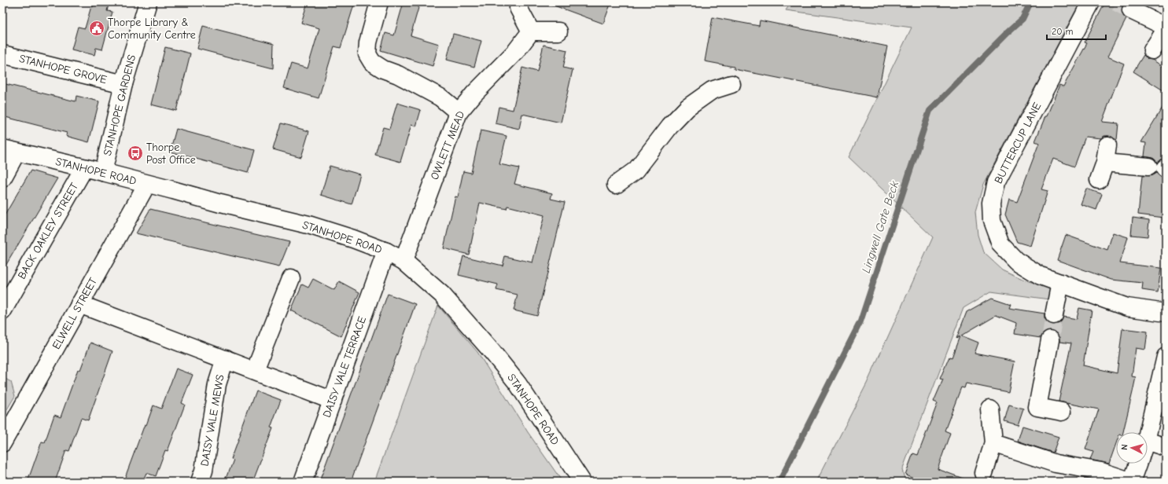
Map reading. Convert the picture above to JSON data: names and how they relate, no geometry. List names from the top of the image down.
{
  "streets": {
    "street": [
      "STANHOPE GROVE",
      "STANHOPE GARDENS",
      "BUTTERCUP LANE",
      "OWLETT MEAD",
      "STANHOPE ROAD",
      "BACK OAKLEY STREET",
      "ELWELL STREET",
      "DAISY VALE TERRACE",
      "DAISY VALE MEWS"
    ]
  },
  "crossings": [
    ["STANHOPE GROVE", "STANHOPE GARDENS"],
    ["STANHOPE GARDENS", "STANHOPE ROAD"],
    ["OWLETT MEAD", "STANHOPE ROAD"],
    ["STANHOPE ROAD", "BACK OAKLEY STREET"],
    ["STANHOPE ROAD", "ELWELL STREET"],
    ["STANHOPE ROAD", "DAISY VALE TERRACE"]
  ],
  "water": ["Lingwell Gate Beck"],
  "places": {
    "public building": ["Thorpe Library & Community Centre"],
    "bus stop": ["Thorpe Post Office"]
  },
  "scale_bar": "20 m",
  "north": "left"
}
